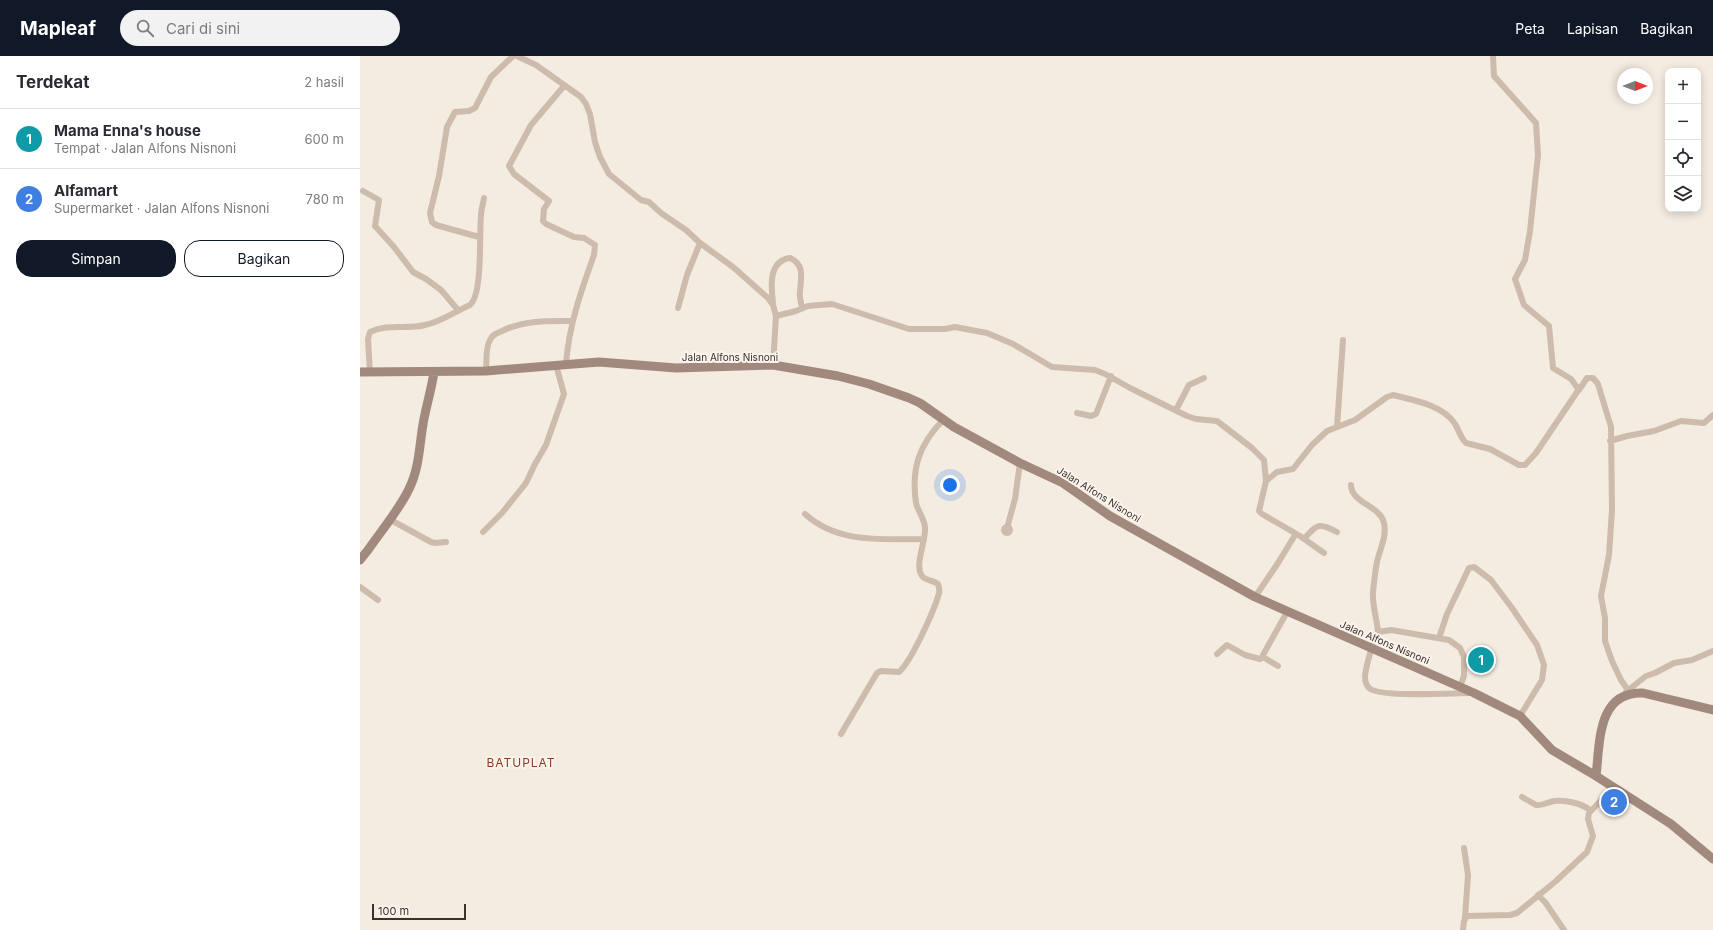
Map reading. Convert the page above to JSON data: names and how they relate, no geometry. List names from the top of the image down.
{
  "streets": {
    "main road": ["Jalan Alfons Nisnoni"]
  },
  "districts": ["BATUPLAT"],
  "scale_bar": "100 m",
  "north": "right",
  "page": {
    "header": "Mapleaf",
    "search": "Cari di sini",
    "nav": ["Peta", "Lapisan", "Bagikan"],
    "heading": ["Terdekat", "2 hasil"],
    "map_buttons": ["+", "−"],
    "list": [
      {
        "mark": "1",
        "name": "Mama Enna's house",
        "note": "Tempat · Jalan Alfons Nisnoni",
        "value": "600 m"
      },
      {
        "mark": "2",
        "name": "Alfamart",
        "note": "Supermarket · Jalan Alfons Nisnoni",
        "value": "780 m"
      }
    ],
    "buttons": ["Simpan", "Bagikan"],
    "pins": ["1", "2"],
    "scale": "100 m"
  }
}
